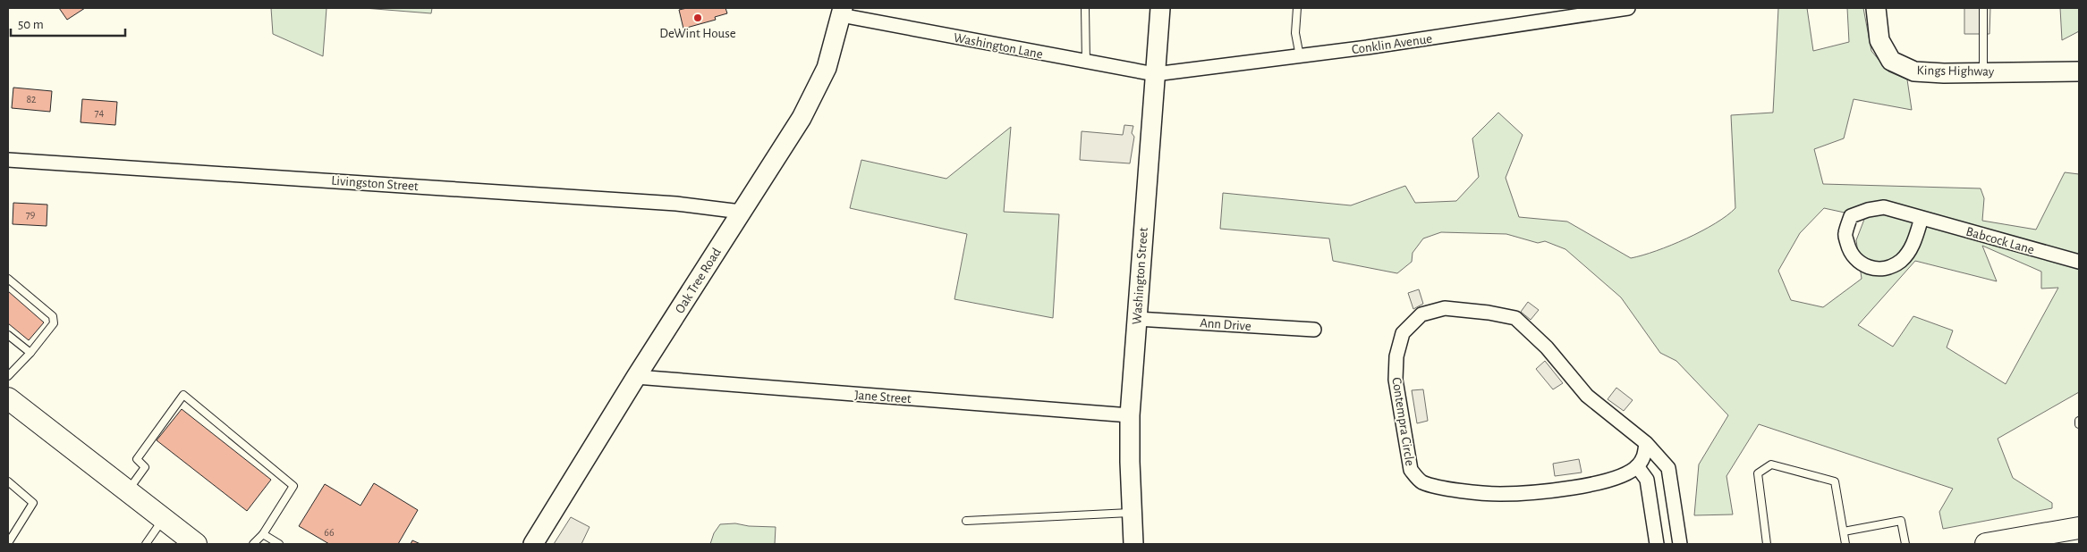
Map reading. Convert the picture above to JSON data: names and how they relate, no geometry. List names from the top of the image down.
{
  "streets": {
    "street": [
      "Conklin Avenue",
      "Washington Lane",
      "Kings Highway",
      "Livingston Street",
      "Babcock Lane",
      "Washington Street",
      "Oak Tree Road",
      "Ann Drive",
      "Jane Street",
      "Contempra Circle"
    ]
  },
  "crossings": [
    ["Conklin Avenue", "Washington Lane"],
    ["Conklin Avenue", "Washington Street"],
    ["Washington Lane", "Washington Street"],
    ["Washington Lane", "Oak Tree Road"],
    ["Livingston Street", "Oak Tree Road"],
    ["Washington Street", "Ann Drive"],
    ["Washington Street", "Jane Street"],
    ["Oak Tree Road", "Jane Street"]
  ],
  "places": ["DeWint House"],
  "house_numbers": [
    "82",
    "74",
    "79",
    "66"
  ],
  "scale_bar": "50 m"
}
